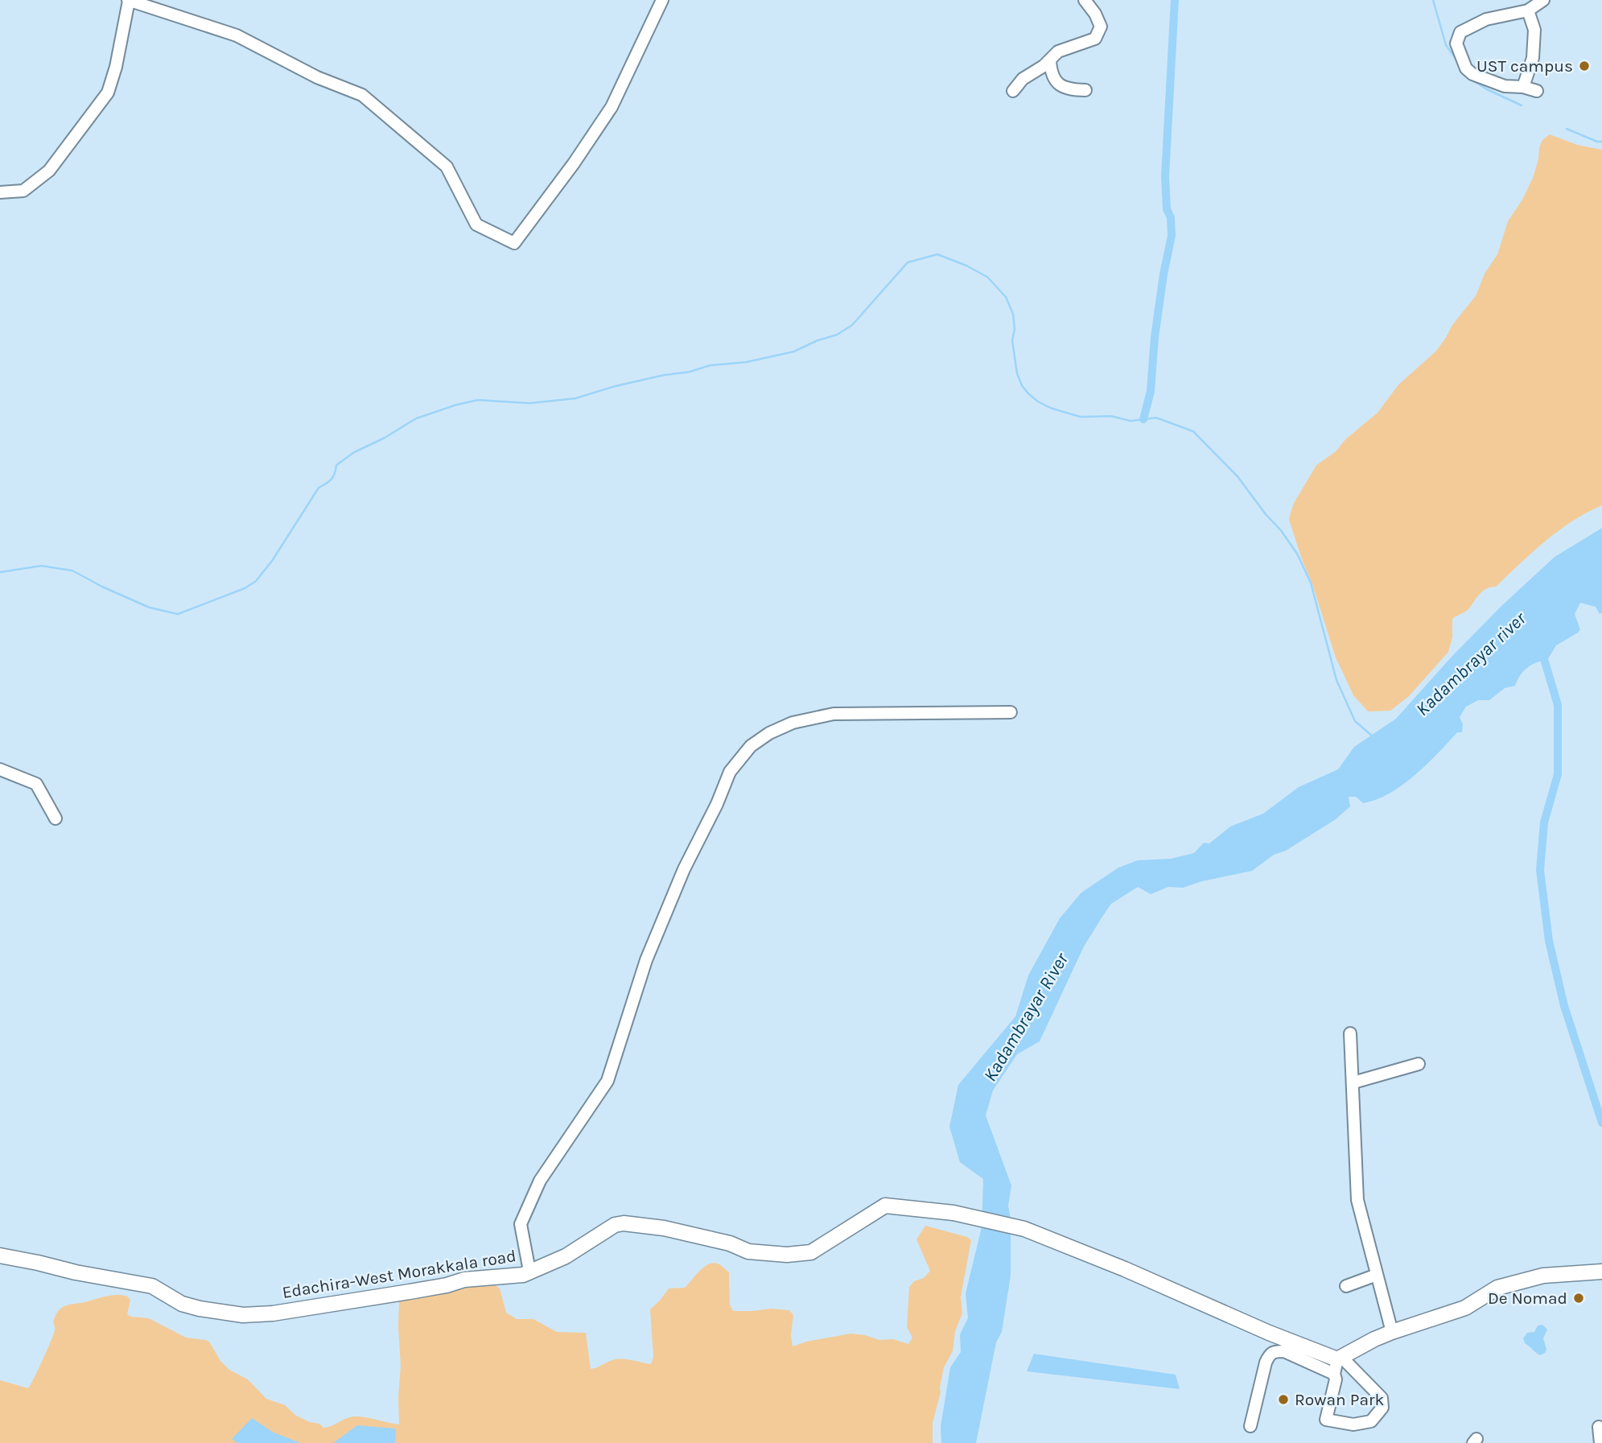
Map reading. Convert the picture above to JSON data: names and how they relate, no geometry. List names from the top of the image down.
{
  "streets": {
    "main road": ["Edachira-West Morakkala road"]
  },
  "water": ["Kadambrayar river", "Kadambrayar River"],
  "places": ["UST campus", "De Nomad", "Rowan Park"]
}
